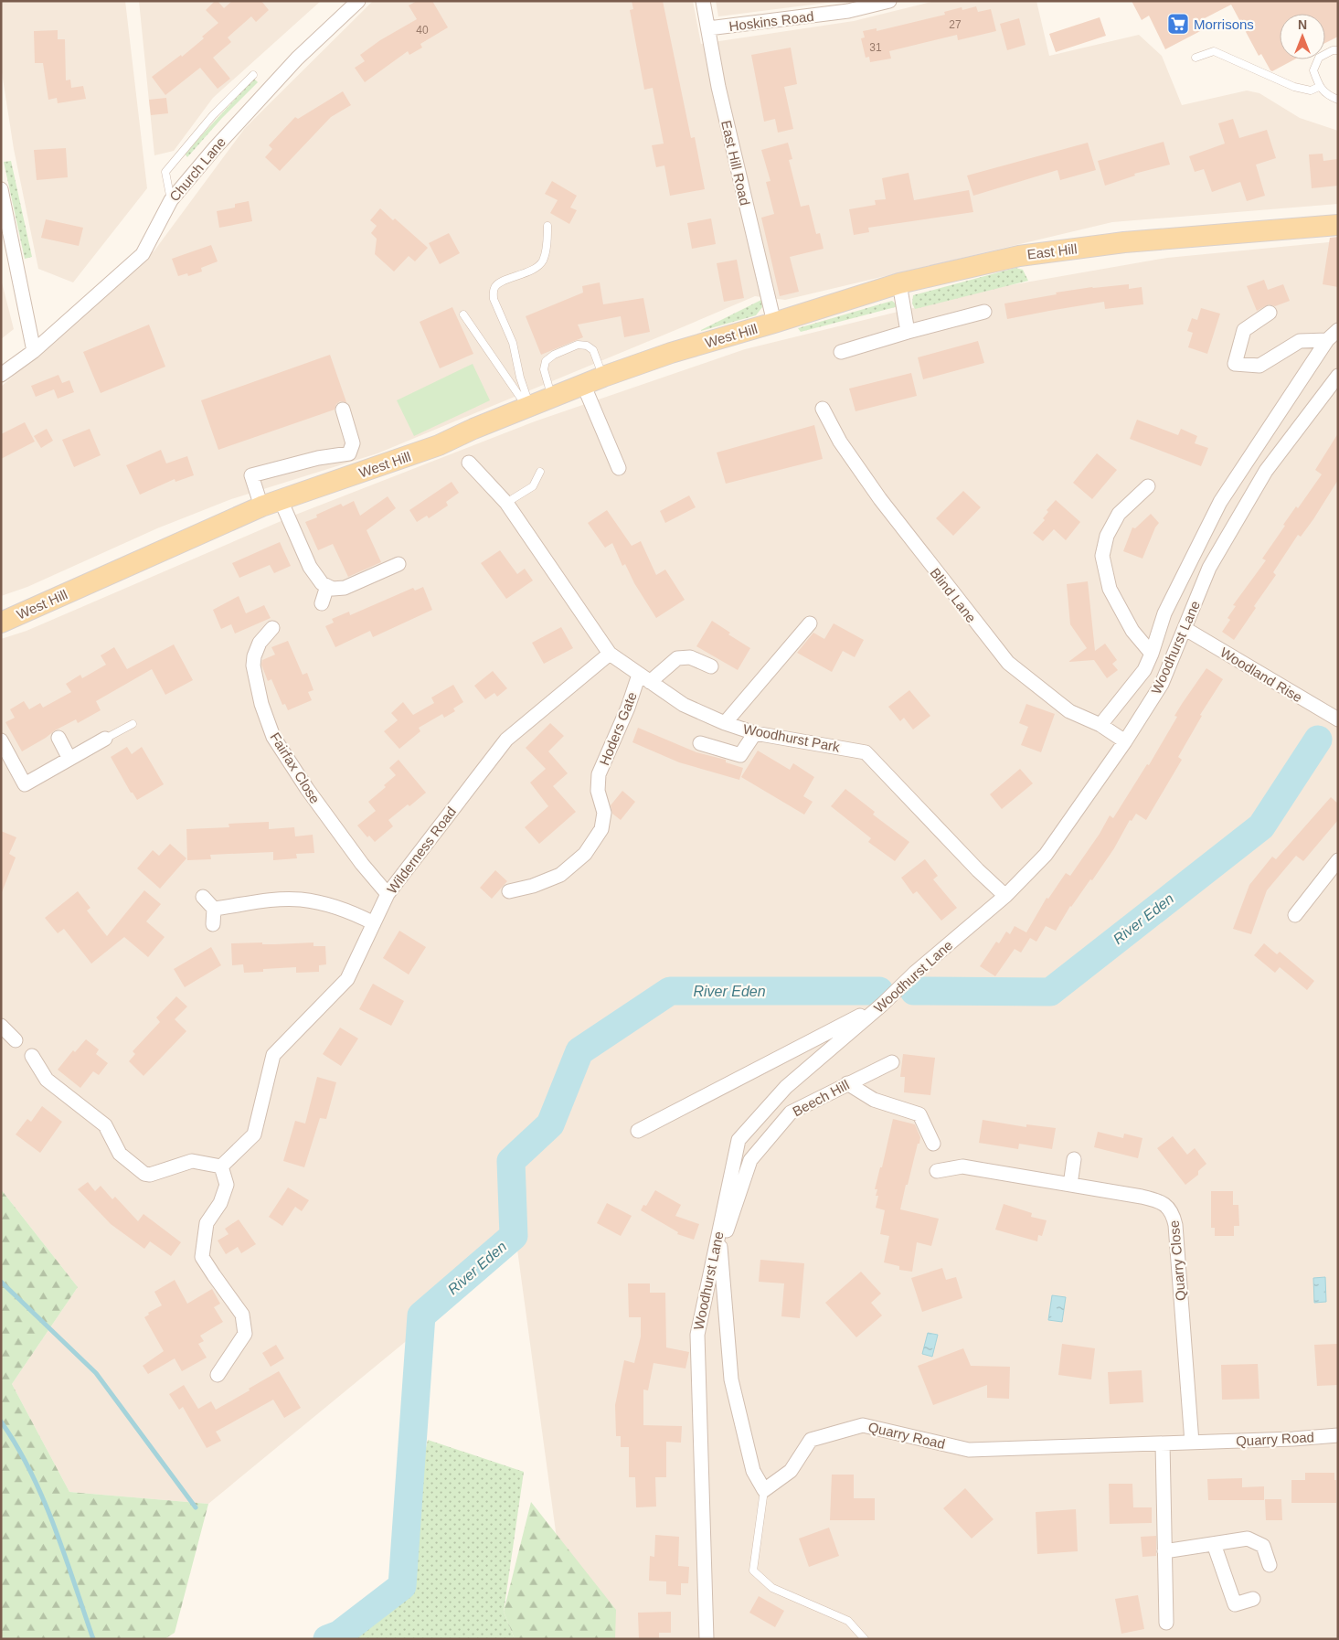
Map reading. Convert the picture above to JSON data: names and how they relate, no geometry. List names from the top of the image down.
{
  "streets": {
    "main road": ["East Hill", "West Hill"],
    "street": [
      "Hoskins Road",
      "East Hill Road",
      "Church Lane",
      "Blind Lane",
      "Woodhurst Lane",
      "Woodland Rise",
      "Hoders Gate",
      "Woodhurst Park",
      "Fairfax Close",
      "Wilderness Road",
      "Beech Hill",
      "Quarry Close",
      "Quarry Road"
    ]
  },
  "crossings": [
    ["Hoskins Road", "East Hill Road"],
    ["East Hill Road", "East Hill"],
    ["East Hill Road", "West Hill"],
    ["East Hill", "West Hill"],
    ["Blind Lane", "Woodhurst Lane"],
    ["Woodhurst Lane", "Woodland Rise"],
    ["Woodhurst Lane", "Woodhurst Park"],
    ["Hoders Gate", "Woodhurst Park"],
    ["Woodhurst Park", "Wilderness Road"],
    ["Fairfax Close", "Wilderness Road"],
    ["Quarry Close", "Quarry Road"]
  ],
  "water": ["River Eden"],
  "places": {
    "supermarket": ["Morrisons"]
  },
  "house_numbers": ["27", "40", "31"],
  "north": "top"
}
